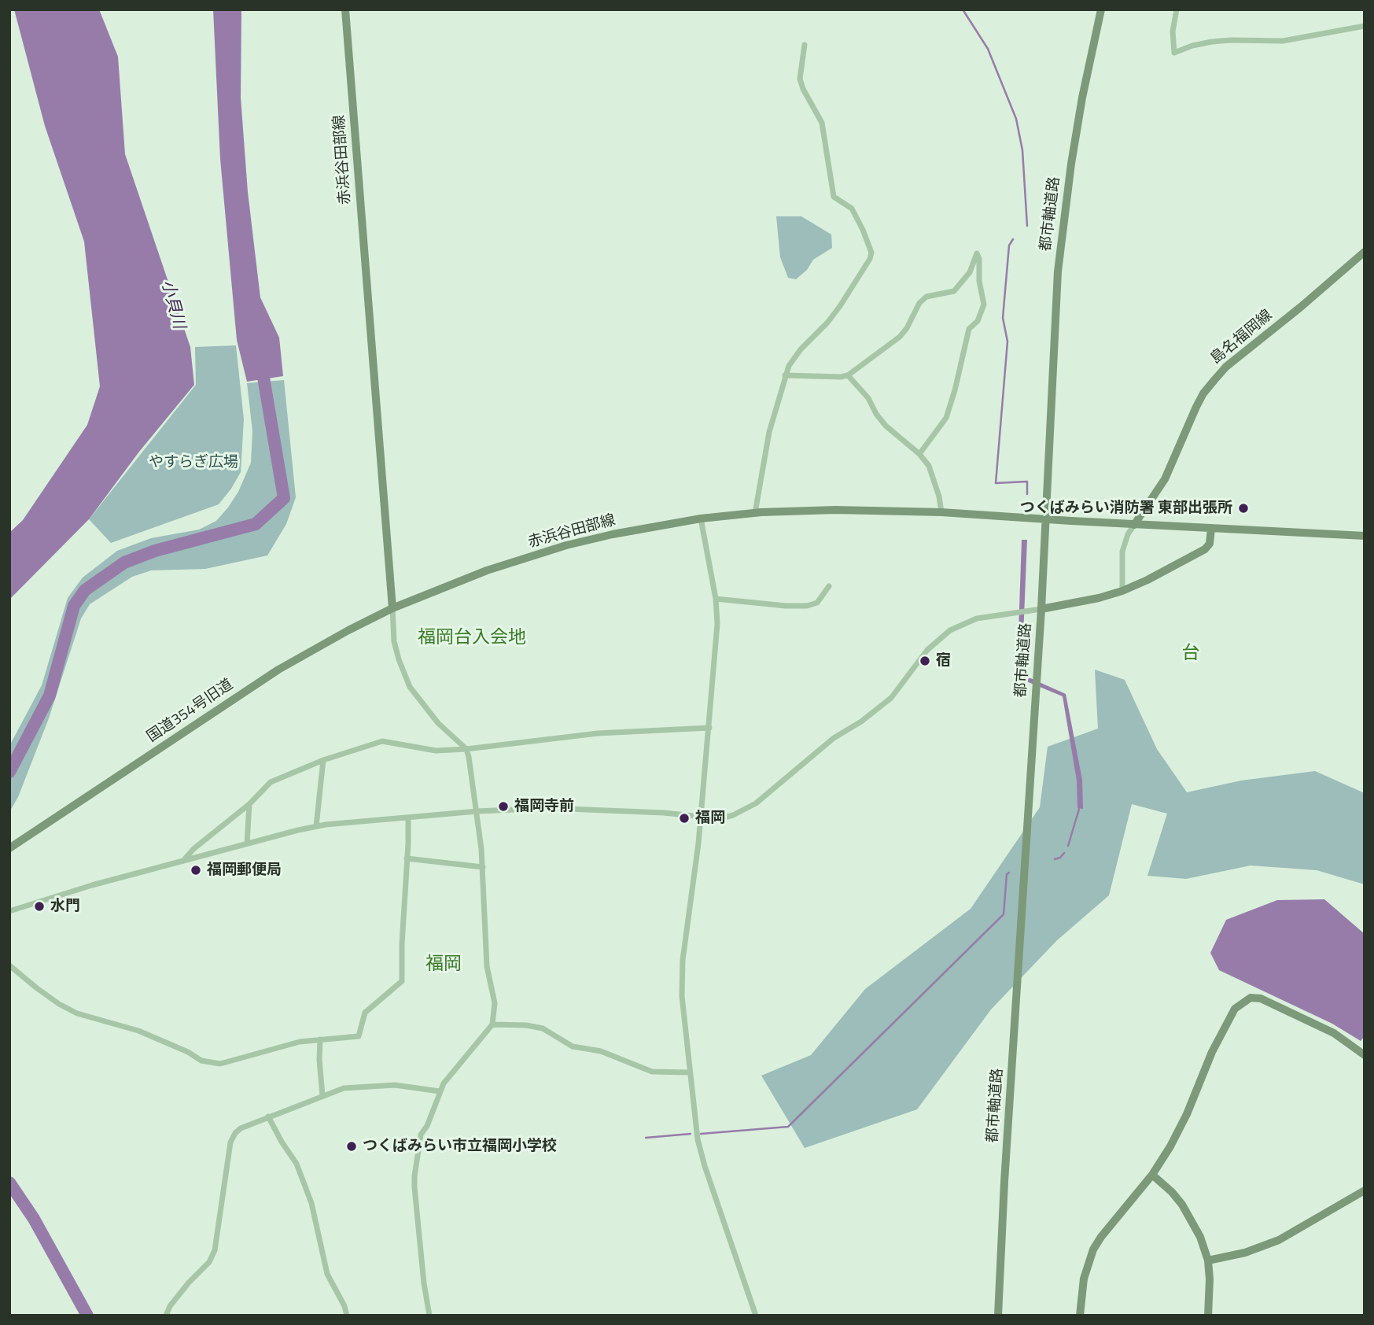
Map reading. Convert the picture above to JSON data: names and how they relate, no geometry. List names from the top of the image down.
{
  "streets": {
    "main road": [
      "赤浜谷田部線",
      "都市軸道路",
      "島名福岡線",
      "国道354号旧道"
    ]
  },
  "crossings": [
    ["赤浜谷田部線", "都市軸道路"],
    ["赤浜谷田部線", "島名福岡線"],
    ["赤浜谷田部線", "国道354号旧道"]
  ],
  "districts": ["福岡台入会地", "台", "福岡"],
  "water": ["小貝川"],
  "parks": ["やすらぎ広場"],
  "places": [
    "つくばみらい消防署 東部出張所",
    "宿",
    "福岡寺前",
    "福岡",
    "福岡郵便局",
    "水門",
    "つくばみらい市立福岡小学校"
  ]
}
